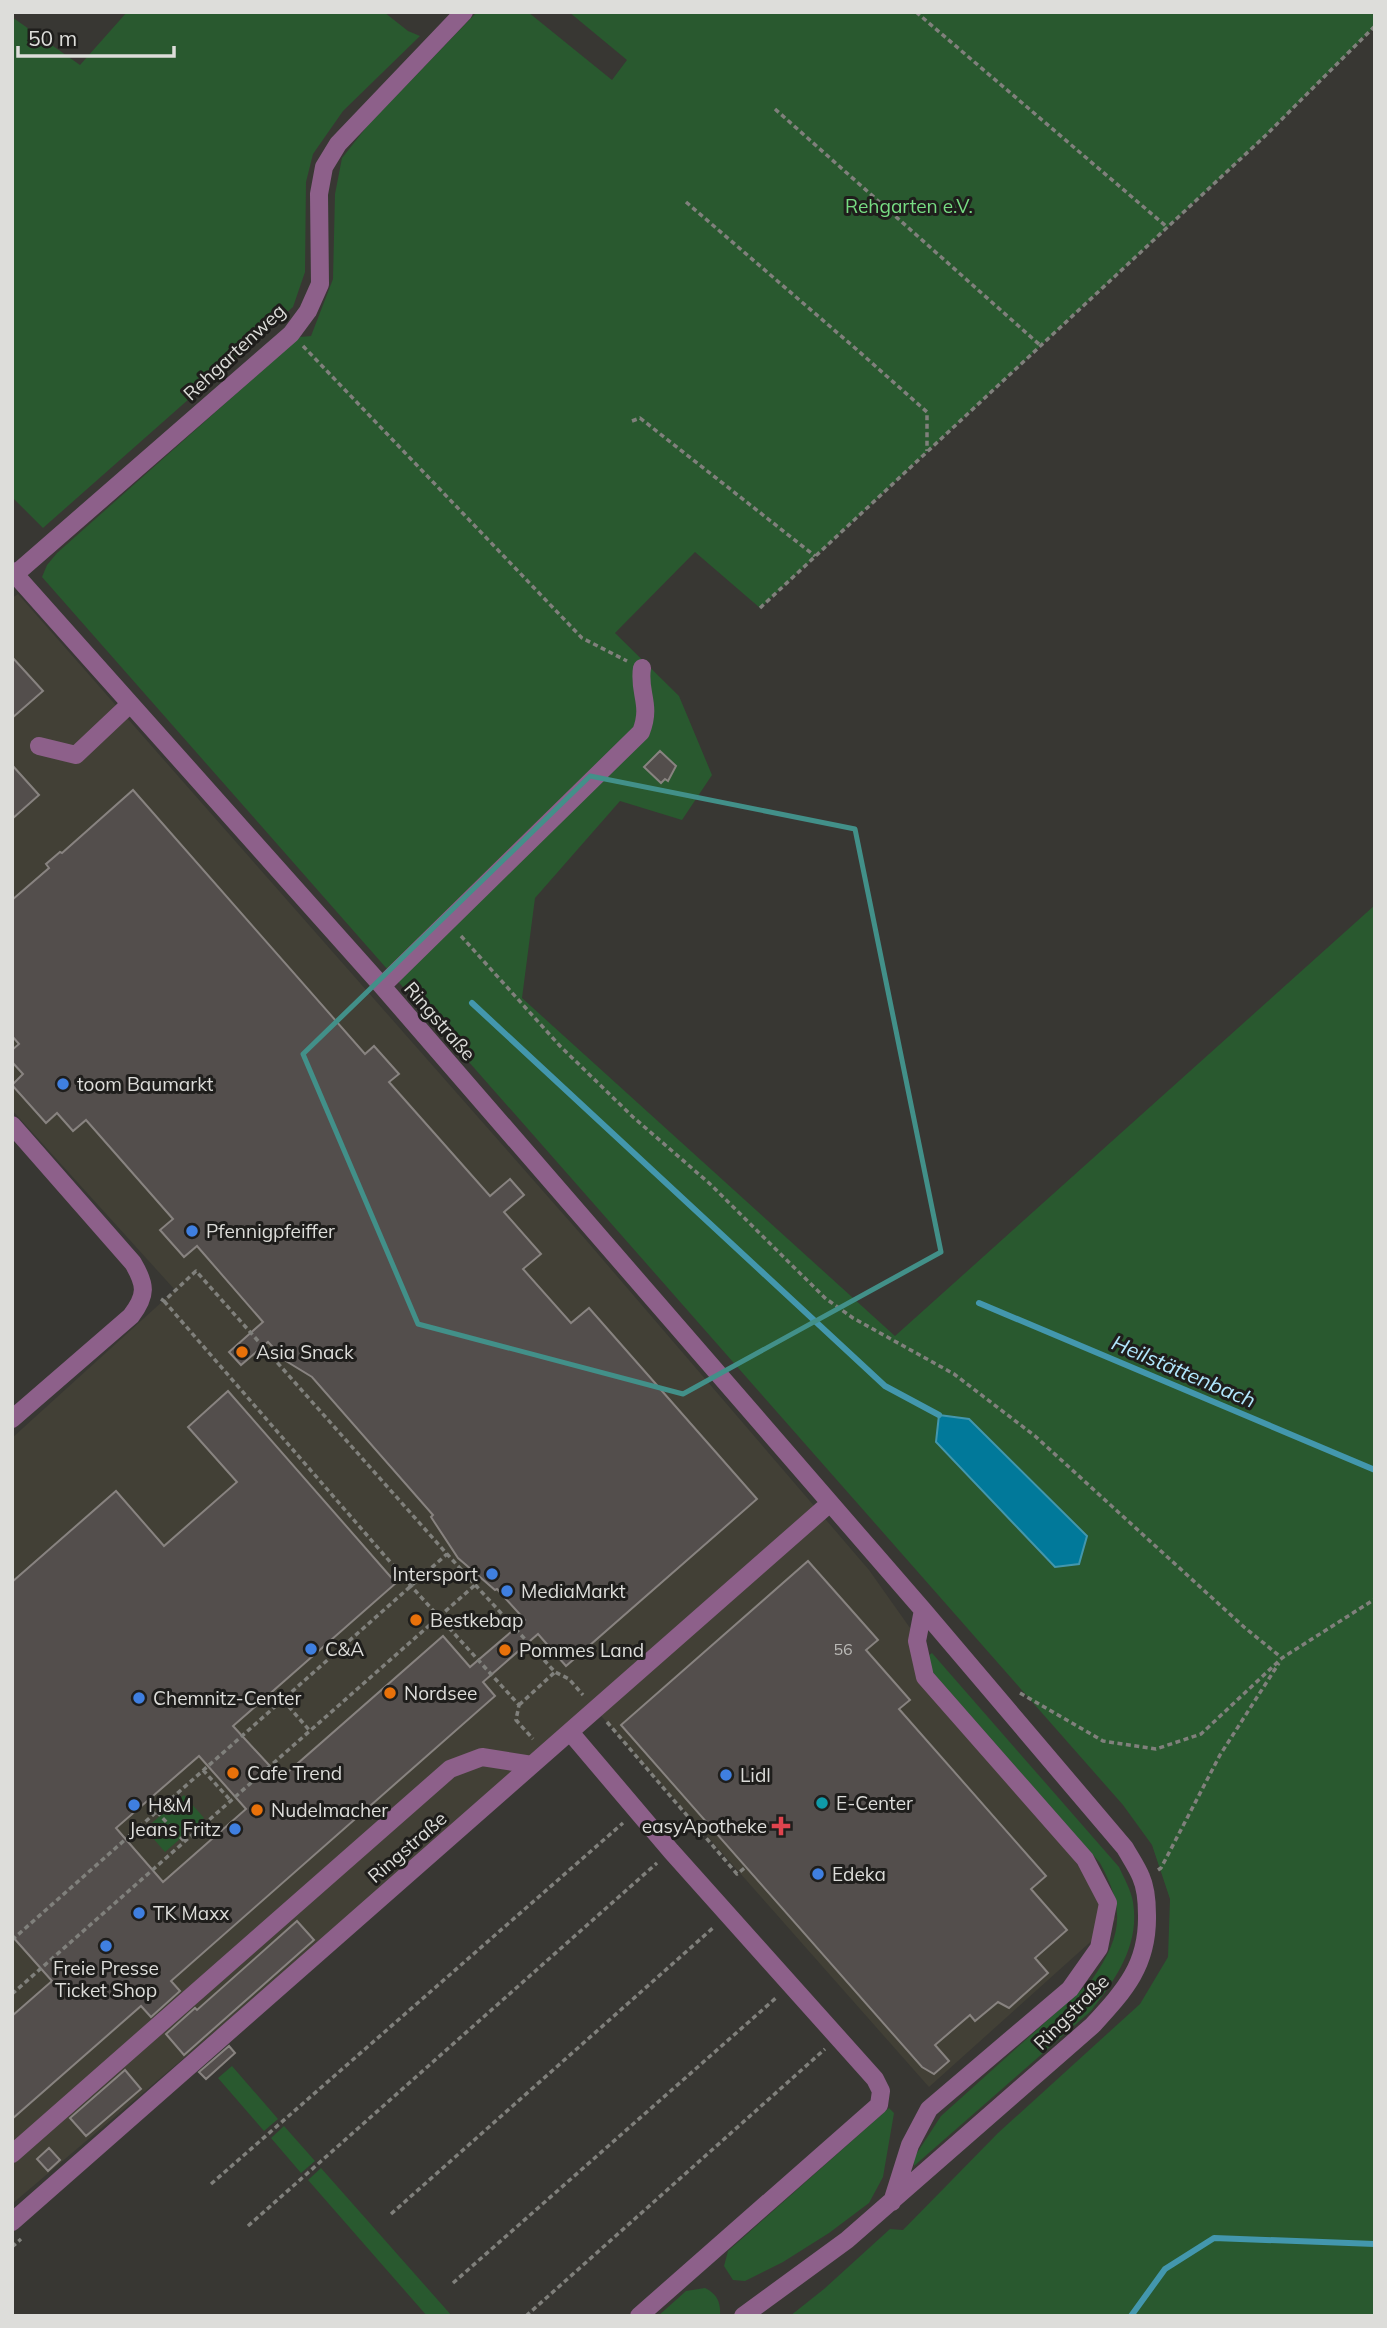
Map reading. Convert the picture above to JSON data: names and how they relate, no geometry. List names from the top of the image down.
{
  "streets": {
    "street": ["Rehgartenweg", "Ringstraße"]
  },
  "crossings": [
    ["Rehgartenweg", "Ringstraße"]
  ],
  "water": ["Heilstättenbach"],
  "parks": ["Rehgarten e.V."],
  "places": {
    "other": [
      "toom Baumarkt",
      "Pfennigpfeiffer",
      "Asia Snack",
      "Intersport",
      "MediaMarkt",
      "Bestkebap",
      "C&A",
      "Pommes Land",
      "Nordsee",
      "Chemnitz-Center",
      "Cafe Trend",
      "Lidl",
      "E-Center",
      "H&M",
      "Nudelmacher",
      "Jeans Fritz",
      "Edeka",
      "TK Maxx",
      "Freie Presse Ticket Shop"
    ],
    "health": ["easyApotheke"]
  },
  "house_numbers": ["56"],
  "scale_bar": "50 m"
}
